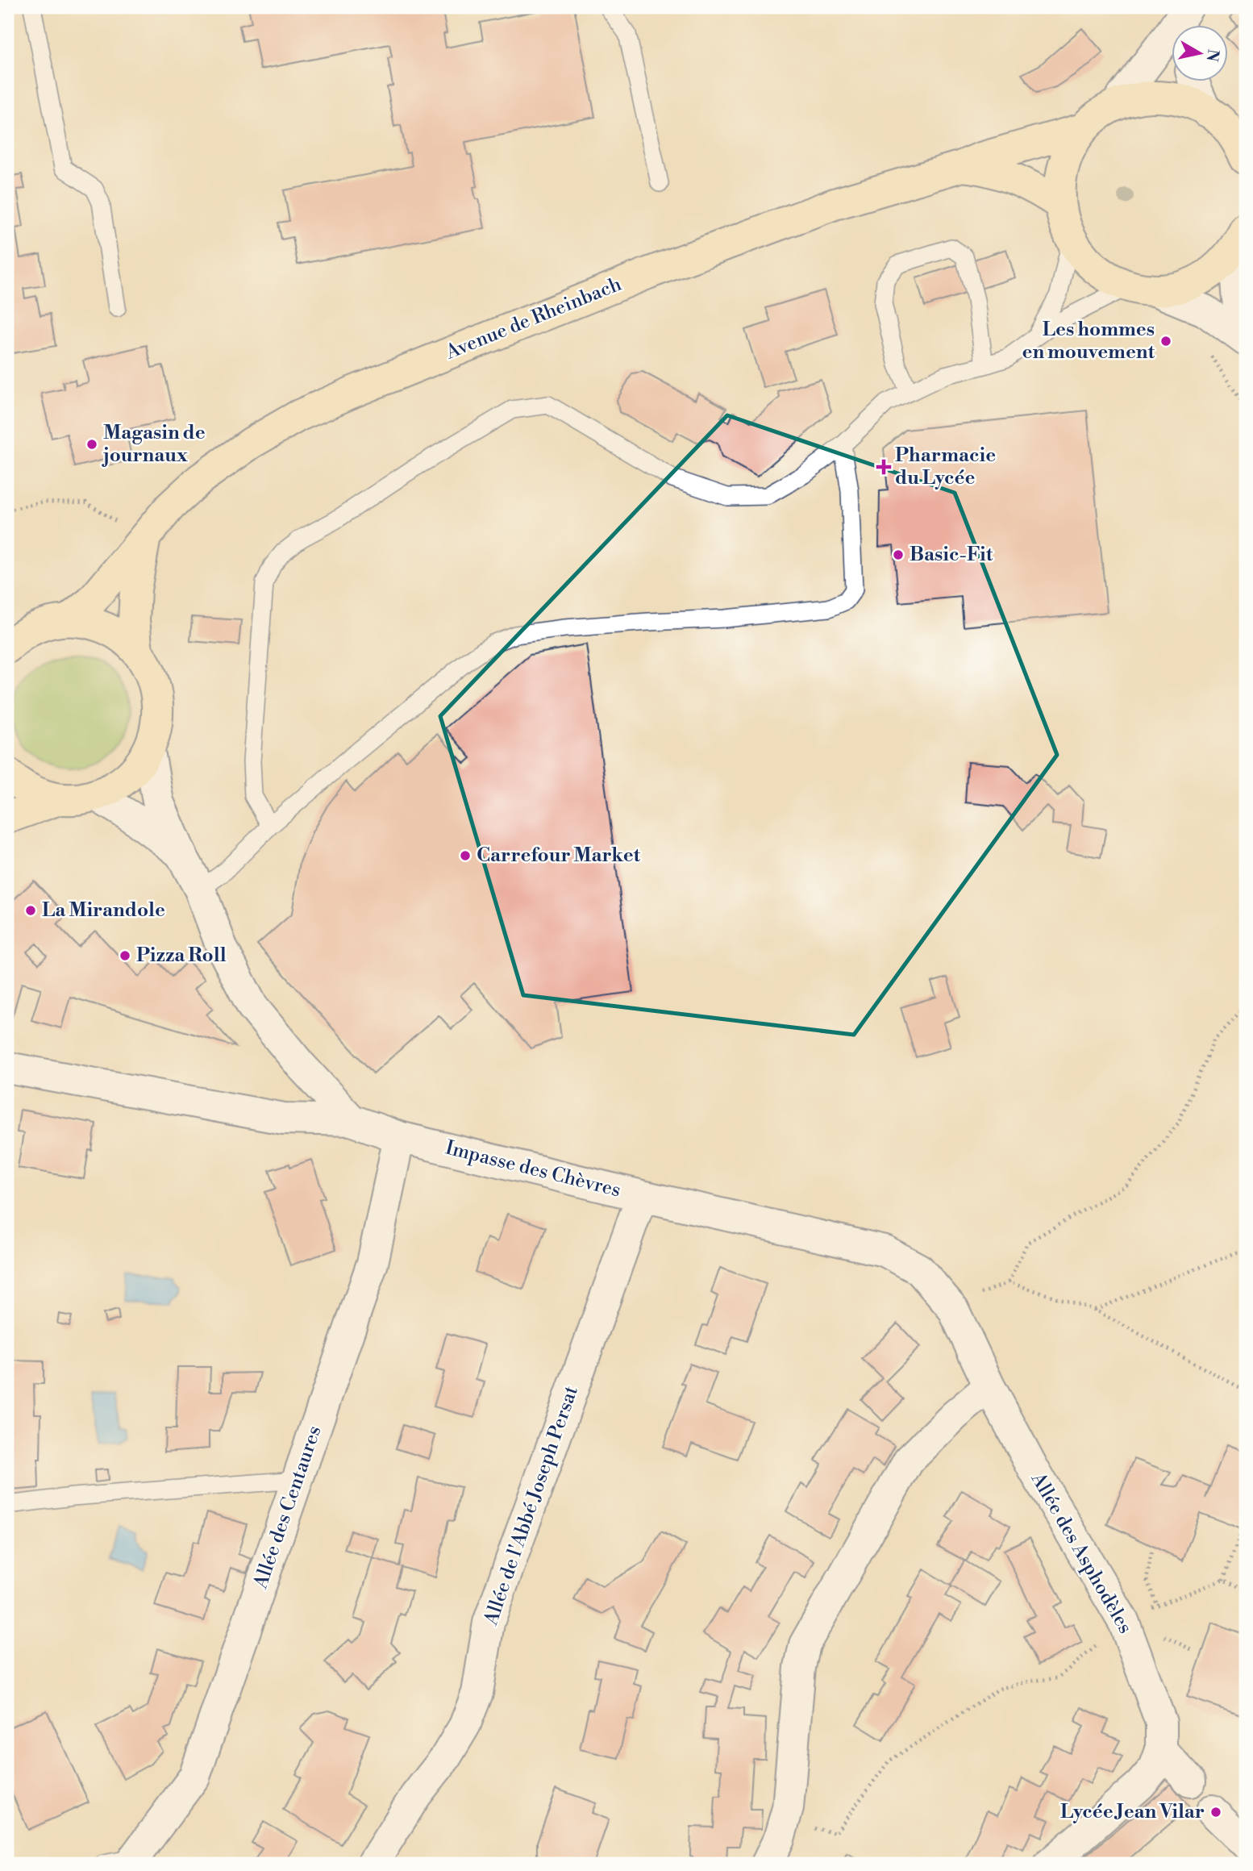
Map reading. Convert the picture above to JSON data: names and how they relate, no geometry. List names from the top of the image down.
{
  "streets": {
    "street": [
      "Avenue de Rheinbach",
      "Impasse des Chèvres",
      "Allée de l'Abbé Joseph Persat",
      "Allée des Centaures",
      "Allée des Asphodèles"
    ]
  },
  "crossings": [
    ["Impasse des Chèvres", "Allée de l'Abbé Joseph Persat"],
    ["Impasse des Chèvres", "Allée des Centaures"],
    ["Impasse des Chèvres", "Allée des Asphodèles"]
  ],
  "places": {
    "other": [
      "Les hommes en mouvement",
      "Magasin de journaux",
      "Basic-Fit",
      "Carrefour Market",
      "La Mirandole",
      "Pizza Roll",
      "Lycée Jean Vilar"
    ],
    "health": ["Pharmacie du Lycée"]
  },
  "north": "right"
}
